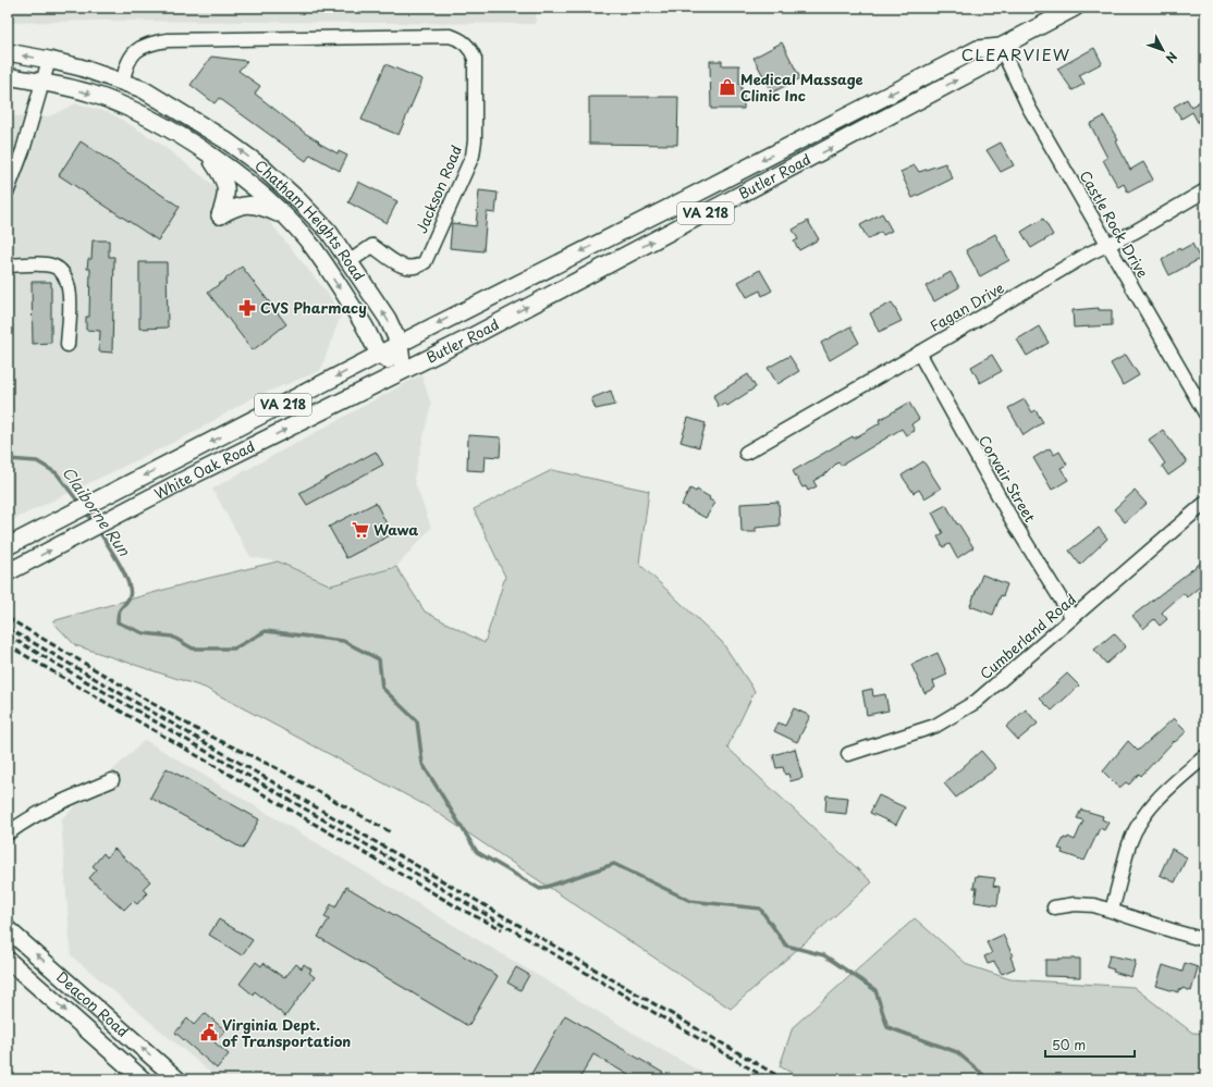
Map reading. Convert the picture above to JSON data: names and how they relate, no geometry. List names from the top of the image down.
{
  "streets": {
    "main road": [
      "Butler Road",
      "VA 218",
      "Chatham Heights Road",
      "White Oak Road",
      "Deacon Road"
    ],
    "street": [
      "Jackson Road",
      "Castle Rock Drive",
      "Fagan Drive",
      "Corvair Street",
      "Cumberland Road"
    ]
  },
  "crossings": [
    ["Butler Road", "VA 218"],
    ["Butler Road", "Chatham Heights Road"],
    ["Butler Road", "Castle Rock Drive"],
    ["Butler Road", "White Oak Road"],
    ["Jackson Road", "Chatham Heights Road"],
    ["VA 218", "Chatham Heights Road"],
    ["VA 218", "White Oak Road"],
    ["Chatham Heights Road", "White Oak Road"],
    ["Castle Rock Drive", "Fagan Drive"],
    ["Fagan Drive", "Corvair Street"],
    ["Corvair Street", "Cumberland Road"]
  ],
  "districts": ["CLEARVIEW"],
  "water": ["Claiborne Run"],
  "places": {
    "shop": ["Medical Massage Clinic Inc"],
    "pharmacy": ["CVS Pharmacy"],
    "supermarket": ["Wawa"],
    "public building": ["Virginia Dept. of Transportation"]
  },
  "scale_bar": "50 m",
  "north": "bottom right"
}
